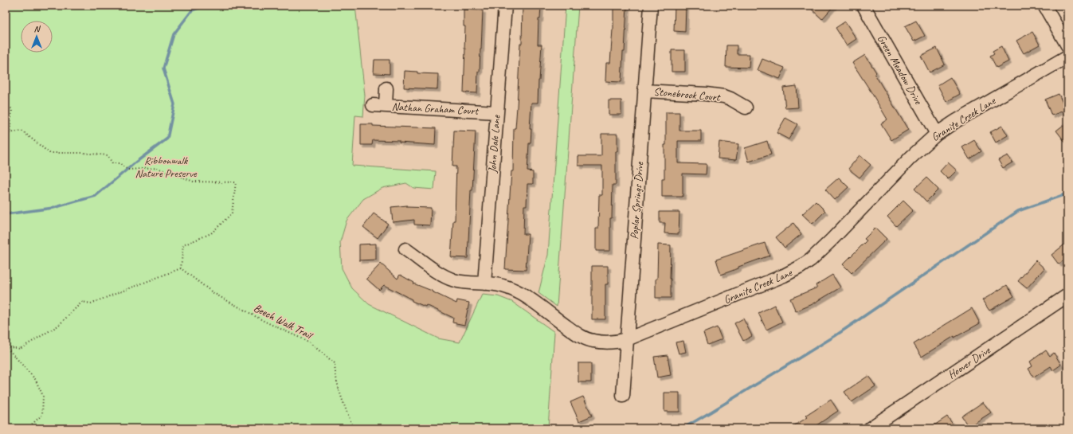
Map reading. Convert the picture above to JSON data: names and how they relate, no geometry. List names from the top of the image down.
{
  "streets": {
    "street": [
      "Green Meadow Drive",
      "Stonebrook Court",
      "Nathan Graham Court",
      "Granite Creek Lane",
      "John Dale Lane",
      "Poplar Springs Drive",
      "Hoover Drive"
    ],
    "path": ["Beech Walk Trail"]
  },
  "crossings": [
    ["Green Meadow Drive", "Granite Creek Lane"],
    ["Stonebrook Court", "Poplar Springs Drive"],
    ["Nathan Graham Court", "John Dale Lane"],
    ["Granite Creek Lane", "John Dale Lane"],
    ["Granite Creek Lane", "Poplar Springs Drive"]
  ],
  "parks": ["Ribbonwalk Nature Preserve"],
  "north": "top"
}
